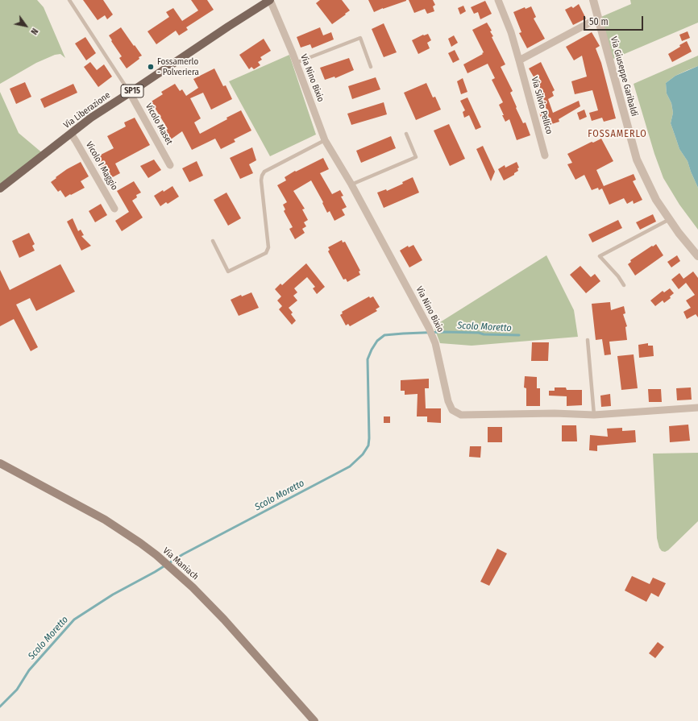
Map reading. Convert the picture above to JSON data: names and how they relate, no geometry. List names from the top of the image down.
{
  "streets": {
    "main road": ["SP15", "Via Liberazione", "Via Maniach"],
    "street": [
      "Via Giuseppe Garibaldi",
      "Via Nino Bixio",
      "Via Silvio Pellico",
      "Vicolo Maset",
      "Vicolo I Maggio"
    ]
  },
  "crossings": [
    ["Via Nino Bixio", "Via Liberazione"],
    ["Via Liberazione", "Vicolo Maset"],
    ["Via Liberazione", "Vicolo I Maggio"]
  ],
  "districts": ["FOSSAMERLO"],
  "water": ["Scolo Moretto"],
  "places": ["Fossamerlo - Polveriera"],
  "scale_bar": "50 m",
  "north": "bottom right"
}
